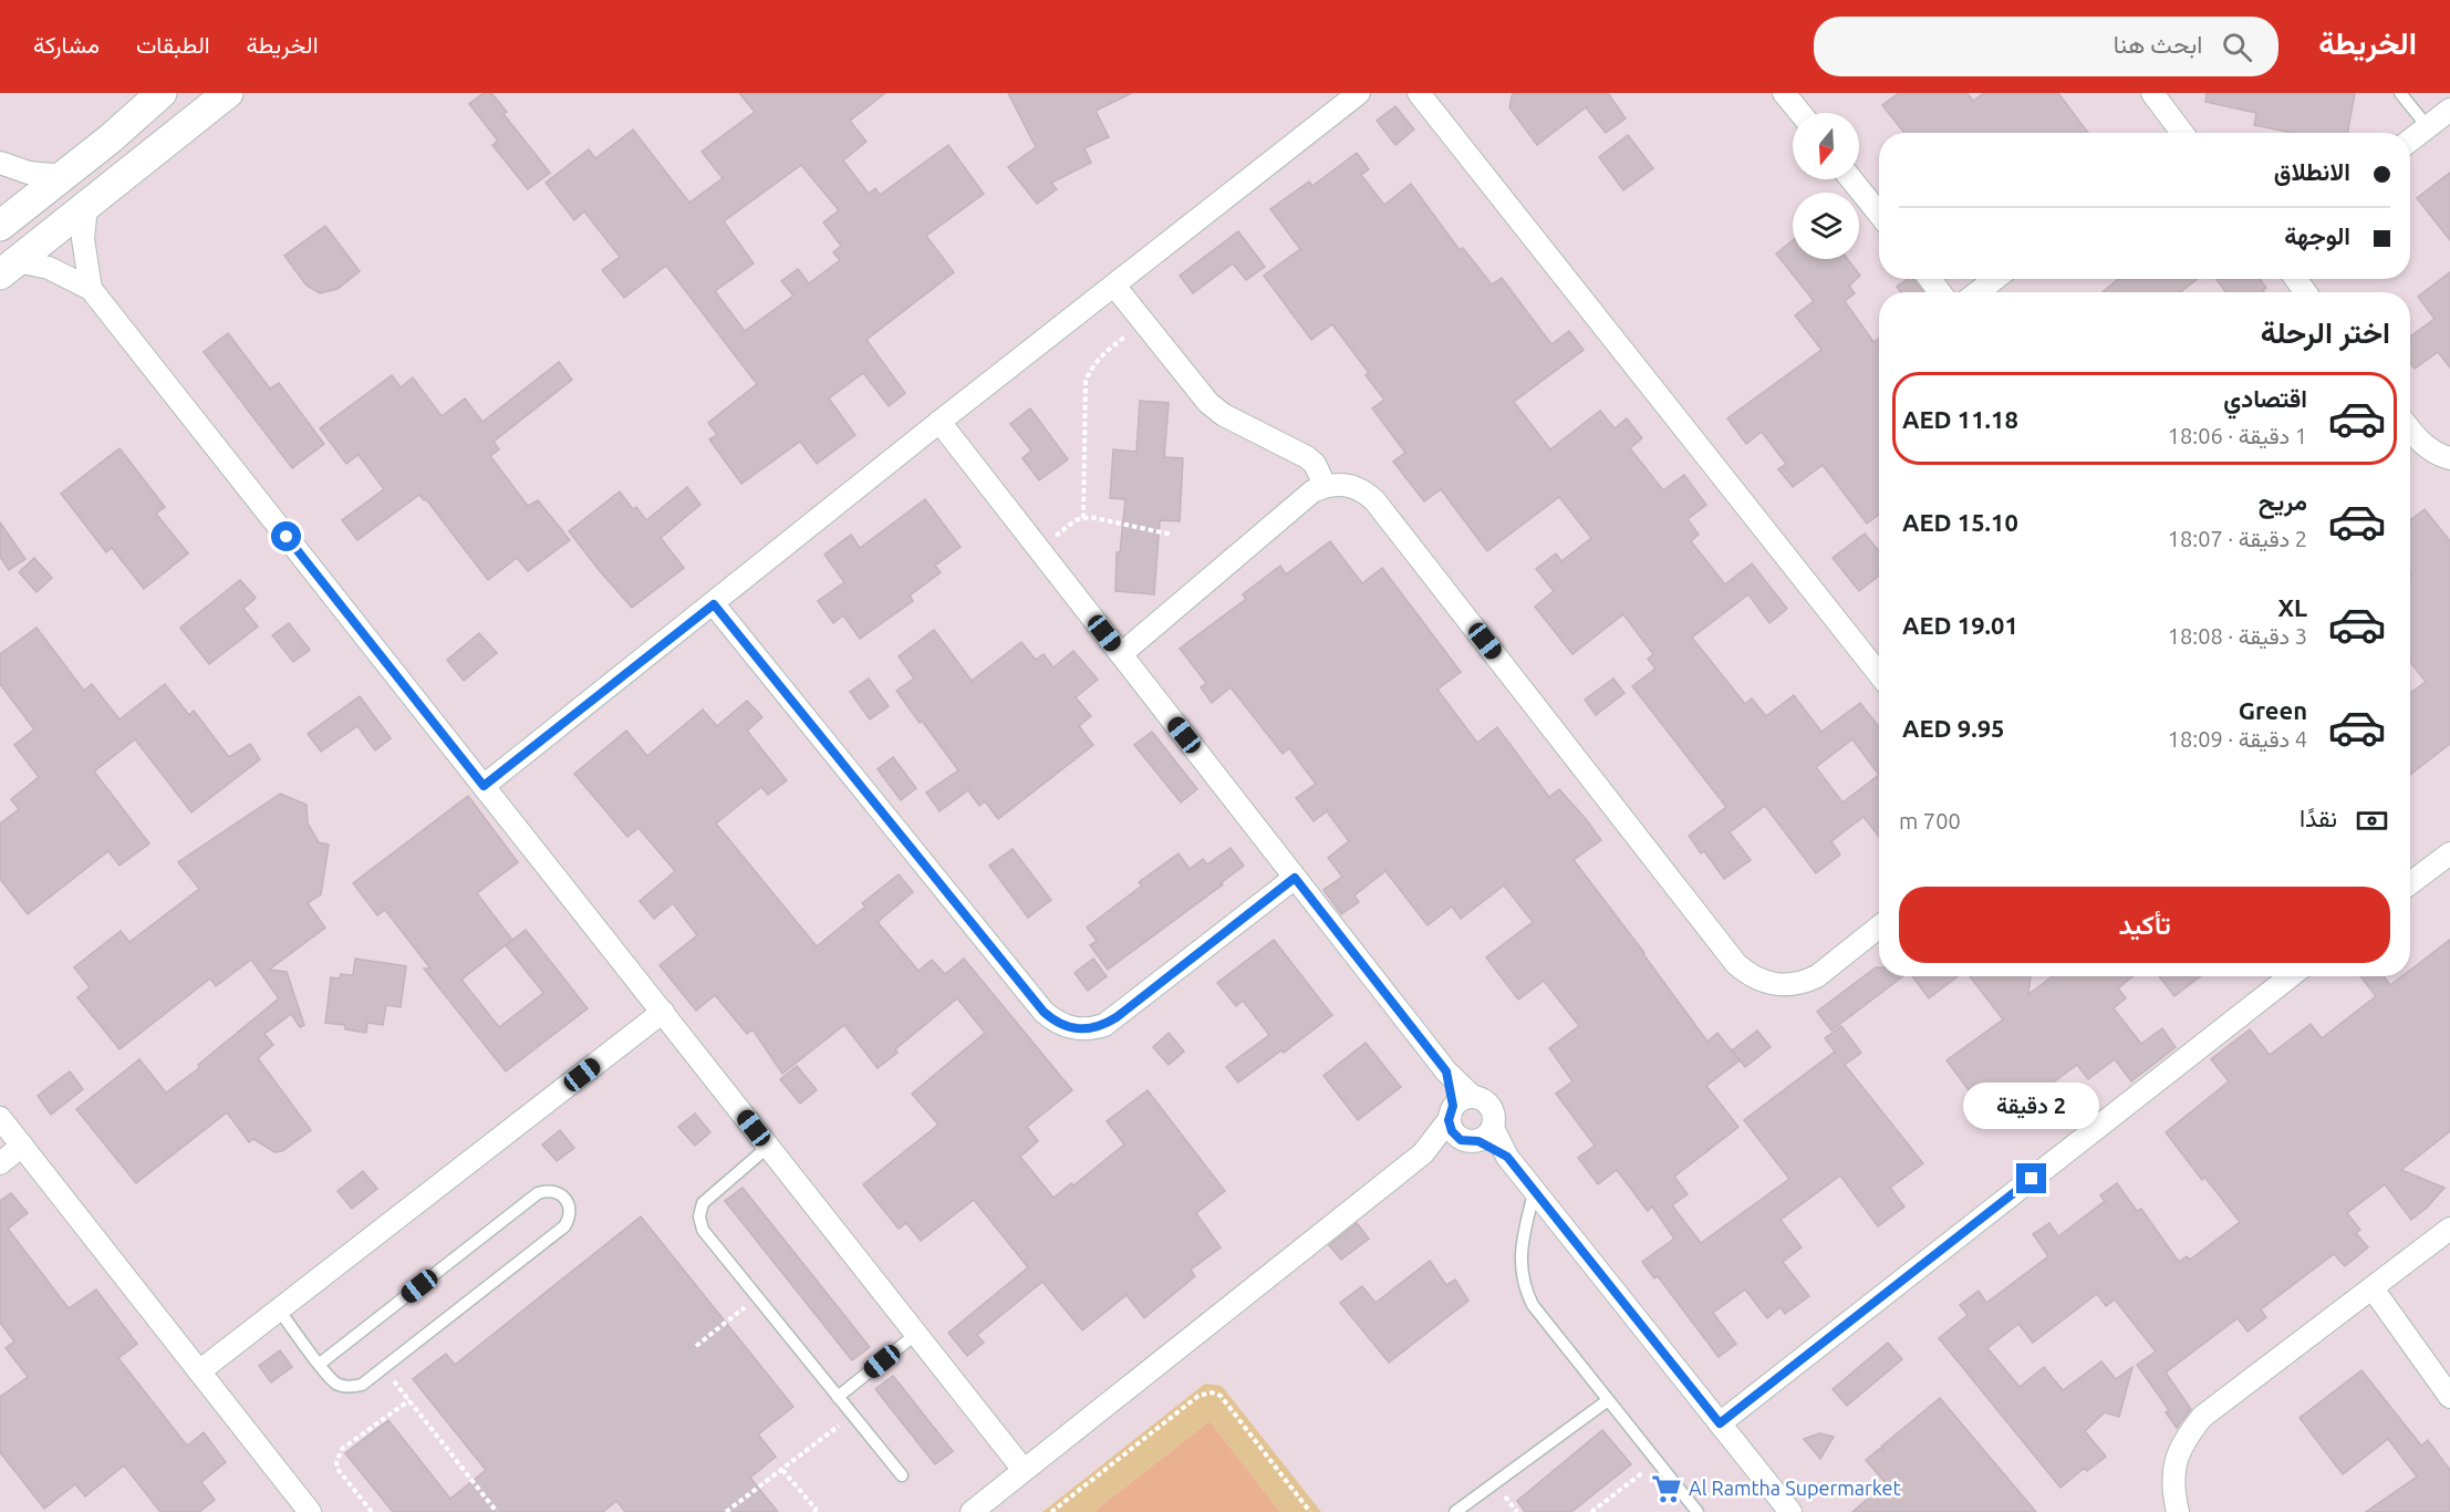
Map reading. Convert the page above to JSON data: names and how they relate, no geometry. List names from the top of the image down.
{
  "places": {
    "supermarket": ["Al Ramtha Supermarket"]
  },
  "north": "bottom",
  "page": {
    "header": "الخريطة",
    "search": "ابحث هنا",
    "nav": ["الخريطة", "الطبقات", "مشاركة"],
    "banner": ["الانطلاق", "الوجهة"],
    "heading": "اختر الرحلة",
    "list": [
      {
        "name": "اقتصادي",
        "note": "1 دقيقة · 18:06",
        "value": "AED 11.18"
      },
      {
        "name": "مريح",
        "note": "2 دقيقة · 18:07",
        "value": "AED 15.10"
      },
      {
        "name": "XL",
        "note": "3 دقيقة · 18:08",
        "value": "AED 19.01"
      },
      {
        "name": "Green",
        "note": "4 دقيقة · 18:09",
        "value": "AED 9.95"
      }
    ],
    "pay": ["نقدًا", "700 m"],
    "buttons": "تأكيد",
    "bubble": "2 دقيقة"
  }
}
